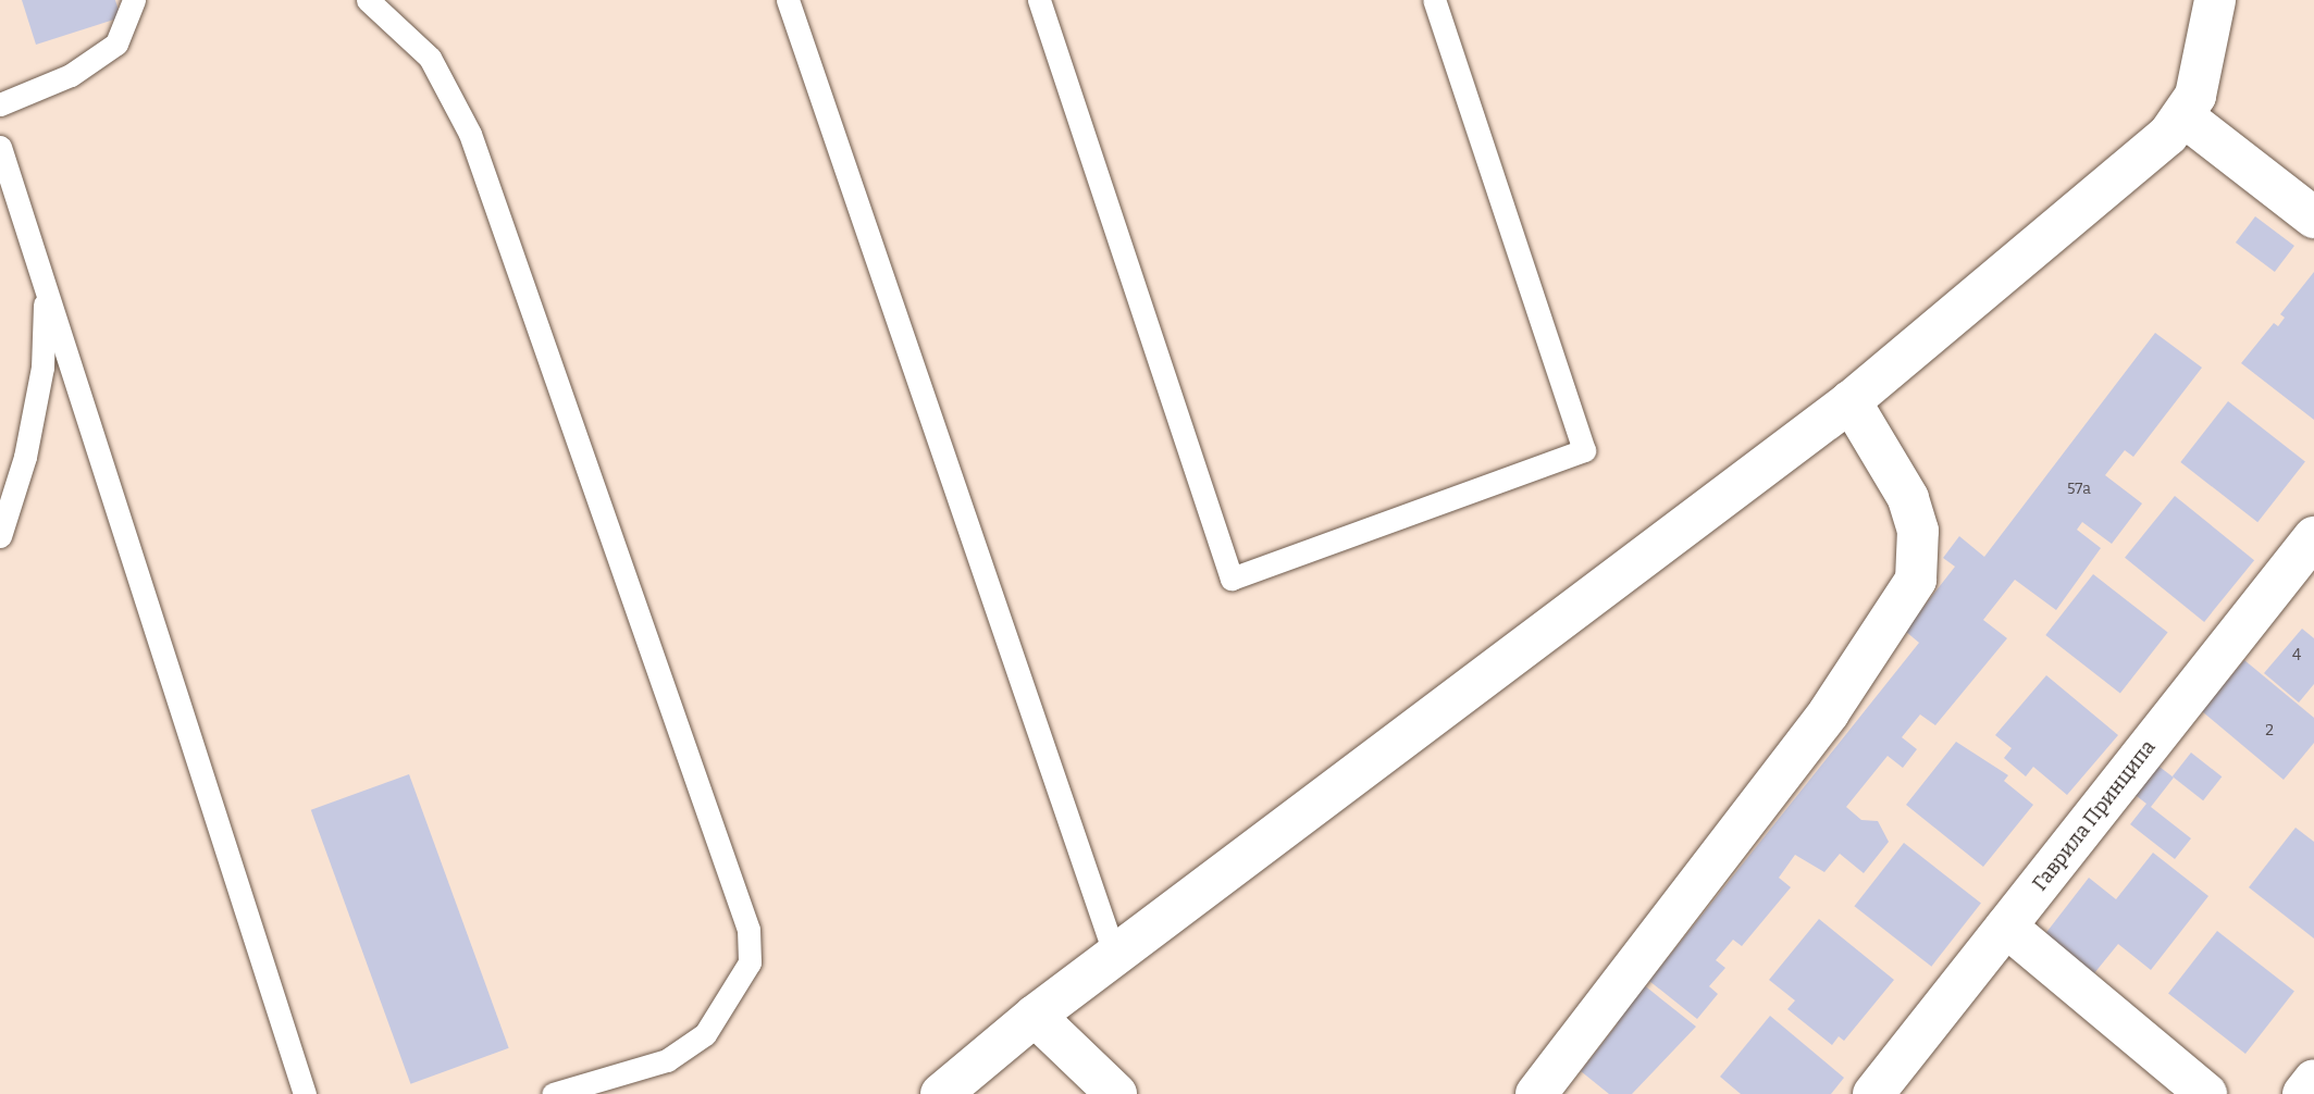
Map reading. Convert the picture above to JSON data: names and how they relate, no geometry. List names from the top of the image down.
{
  "streets": {
    "street": ["Гаврила Принципа"]
  },
  "house_numbers": ["57a", "4", "2"]
}
